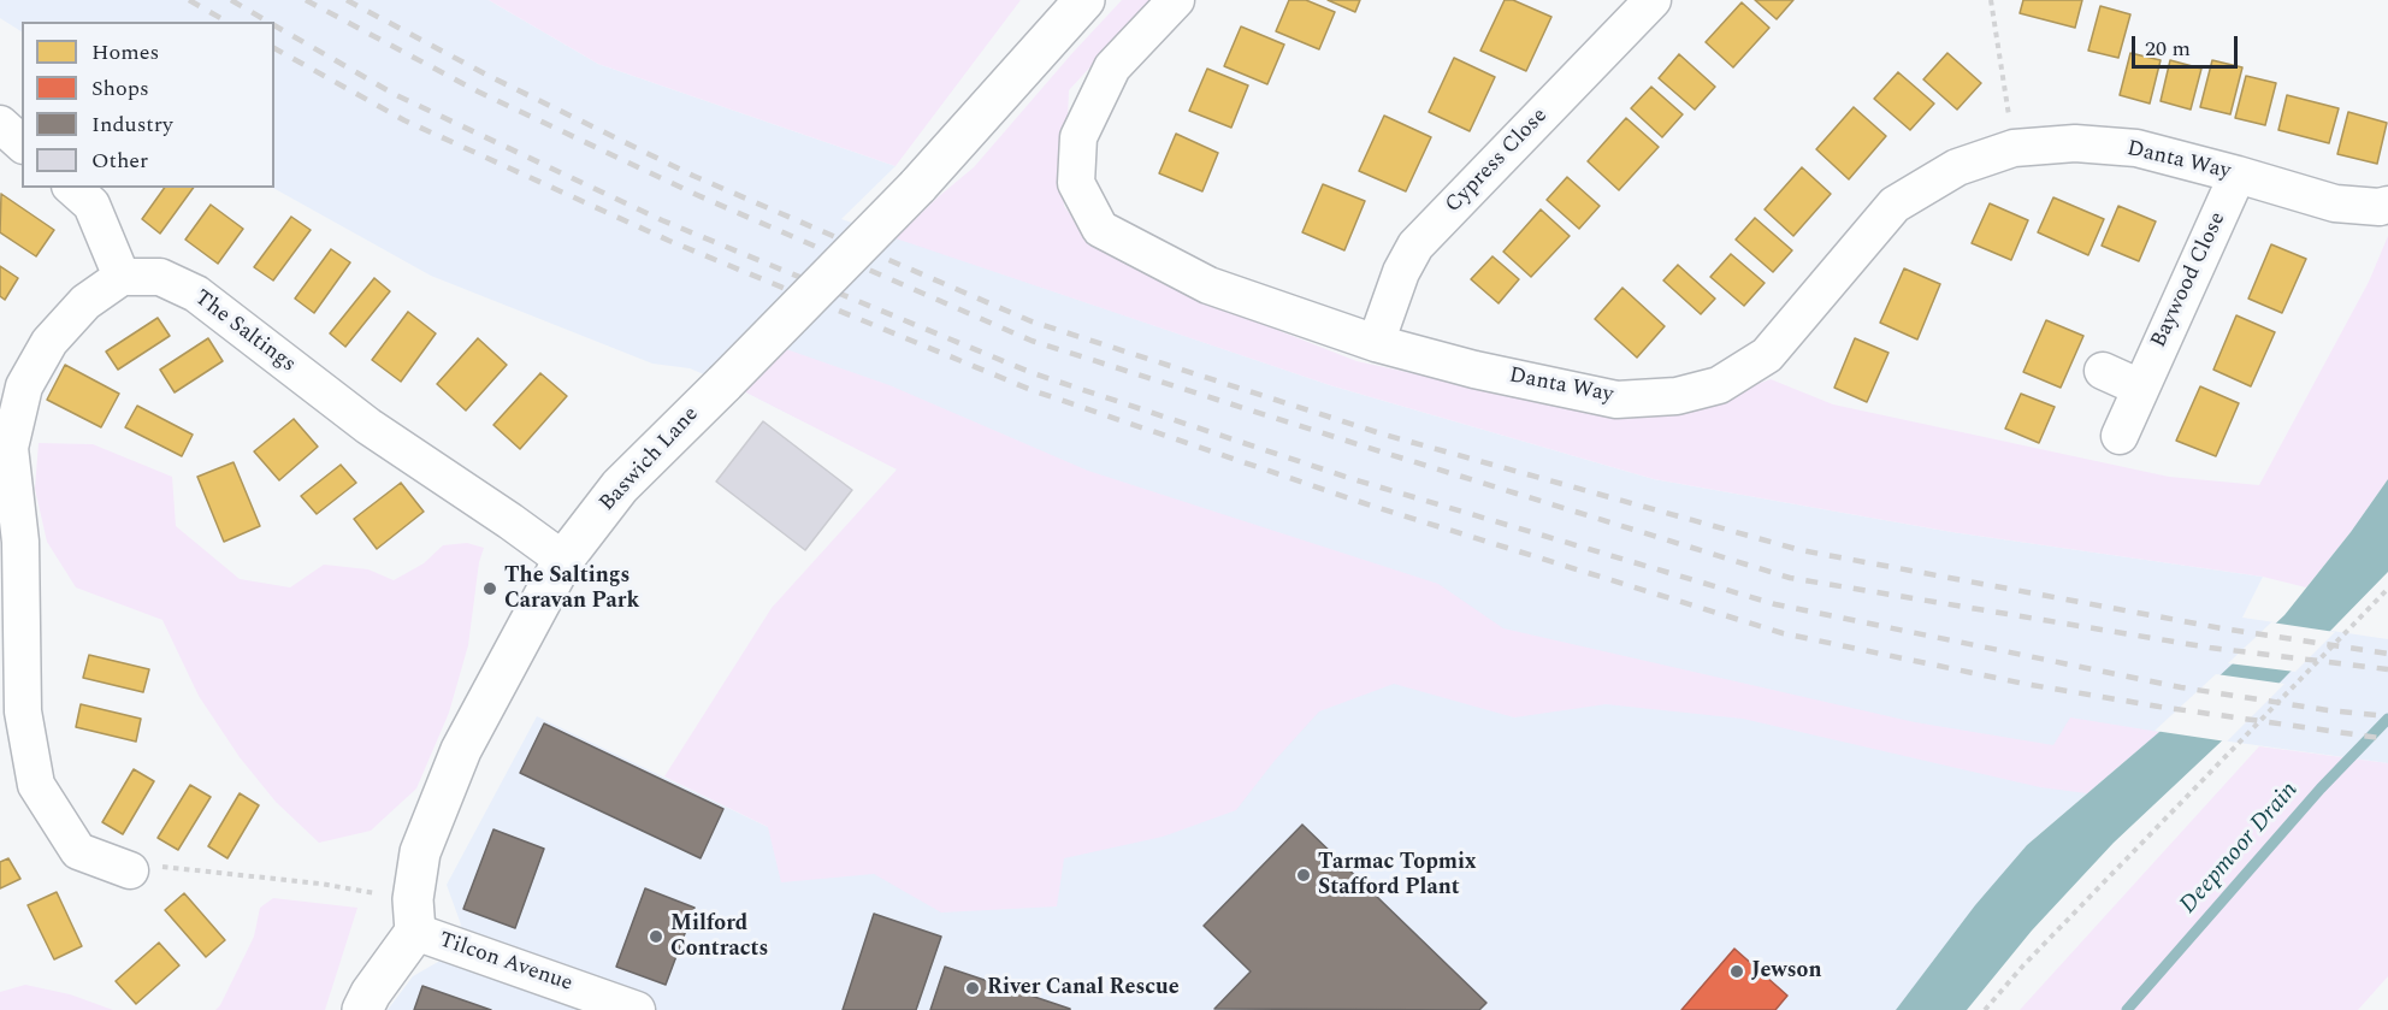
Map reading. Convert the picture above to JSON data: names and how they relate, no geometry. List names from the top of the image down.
{
  "streets": {
    "street": [
      "Cypress Close",
      "Danta Way",
      "Baywood Close",
      "The Saltings",
      "Baswich Lane",
      "Tilcon Avenue"
    ]
  },
  "crossings": [
    ["Cypress Close", "Danta Way"],
    ["Danta Way", "Baywood Close"],
    ["The Saltings", "Baswich Lane"],
    ["Baswich Lane", "Tilcon Avenue"]
  ],
  "water": ["Deepmoor Drain"],
  "places": [
    "The Saltings Caravan Park",
    "Tarmac Topmix Stafford Plant",
    "Milford Contracts",
    "Jewson",
    "River Canal Rescue"
  ],
  "legend": [
    "Homes",
    "Shops",
    "Industry",
    "Other"
  ],
  "scale_bar": "20 m"
}
